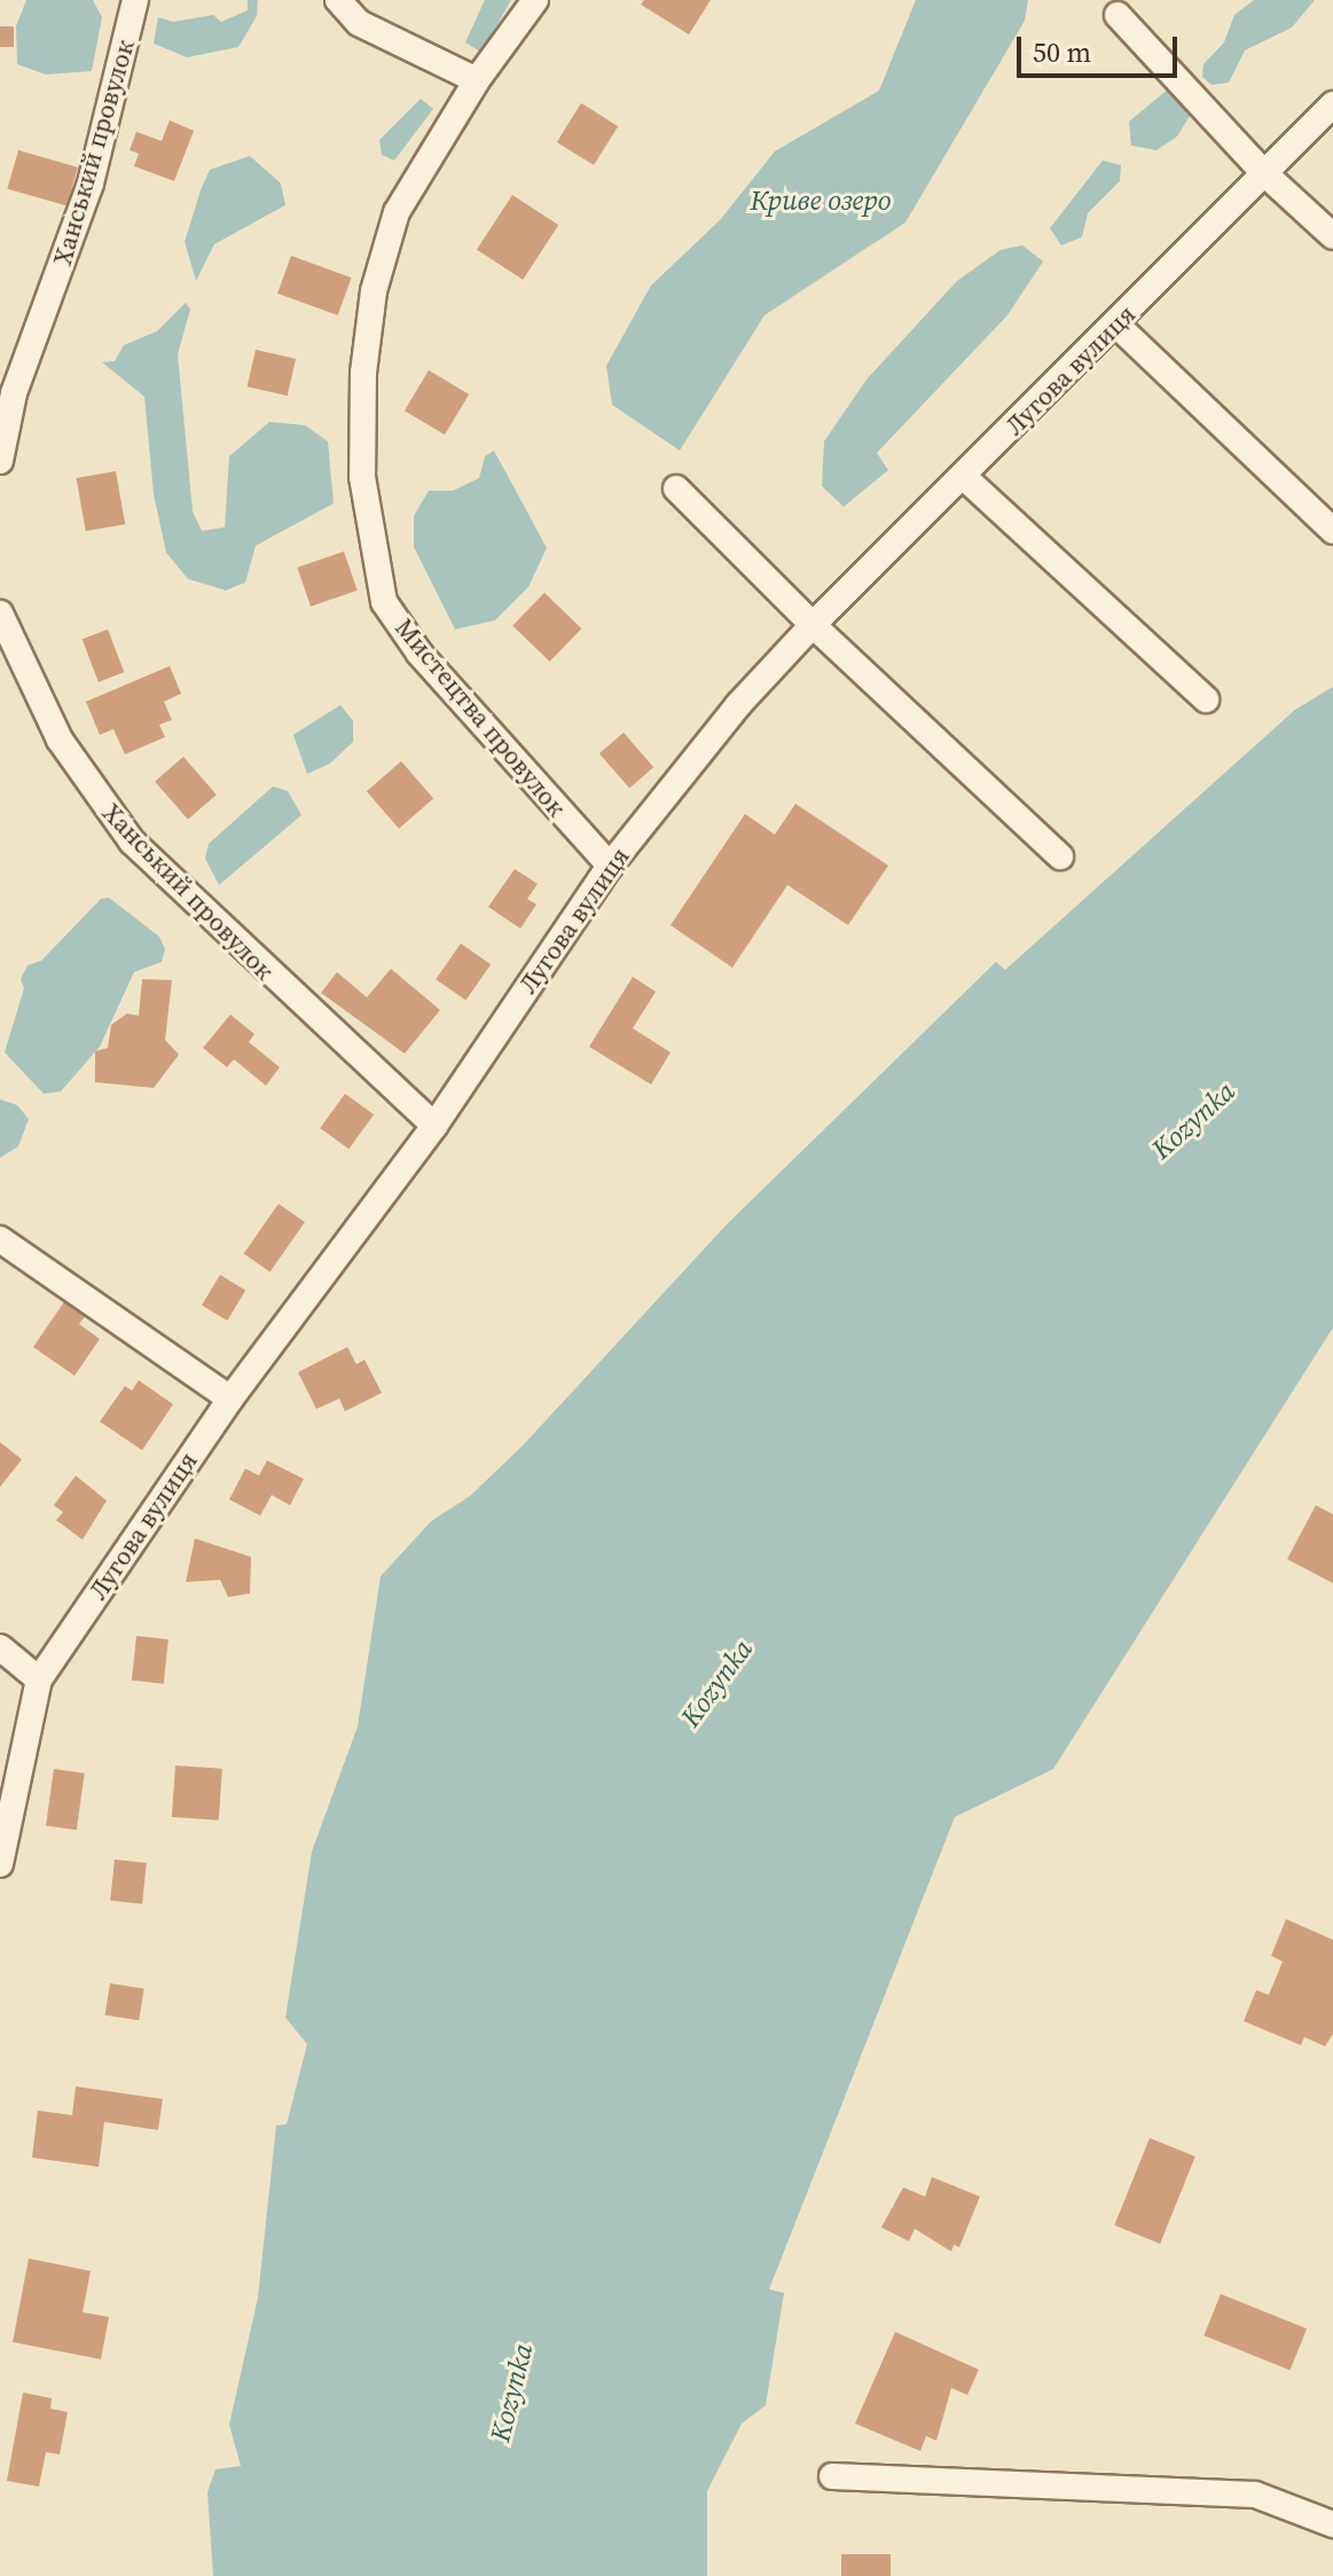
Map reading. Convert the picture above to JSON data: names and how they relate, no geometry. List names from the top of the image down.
{
  "streets": {
    "street": ["Ханський провулок", "Лугова вулиця", "Мистецтва провулок"]
  },
  "crossings": [
    ["Ханський провулок", "Лугова вулиця"],
    ["Лугова вулиця", "Мистецтва провулок"]
  ],
  "water": ["Криве озеро", "Kozynka"],
  "scale_bar": "50 m"
}
